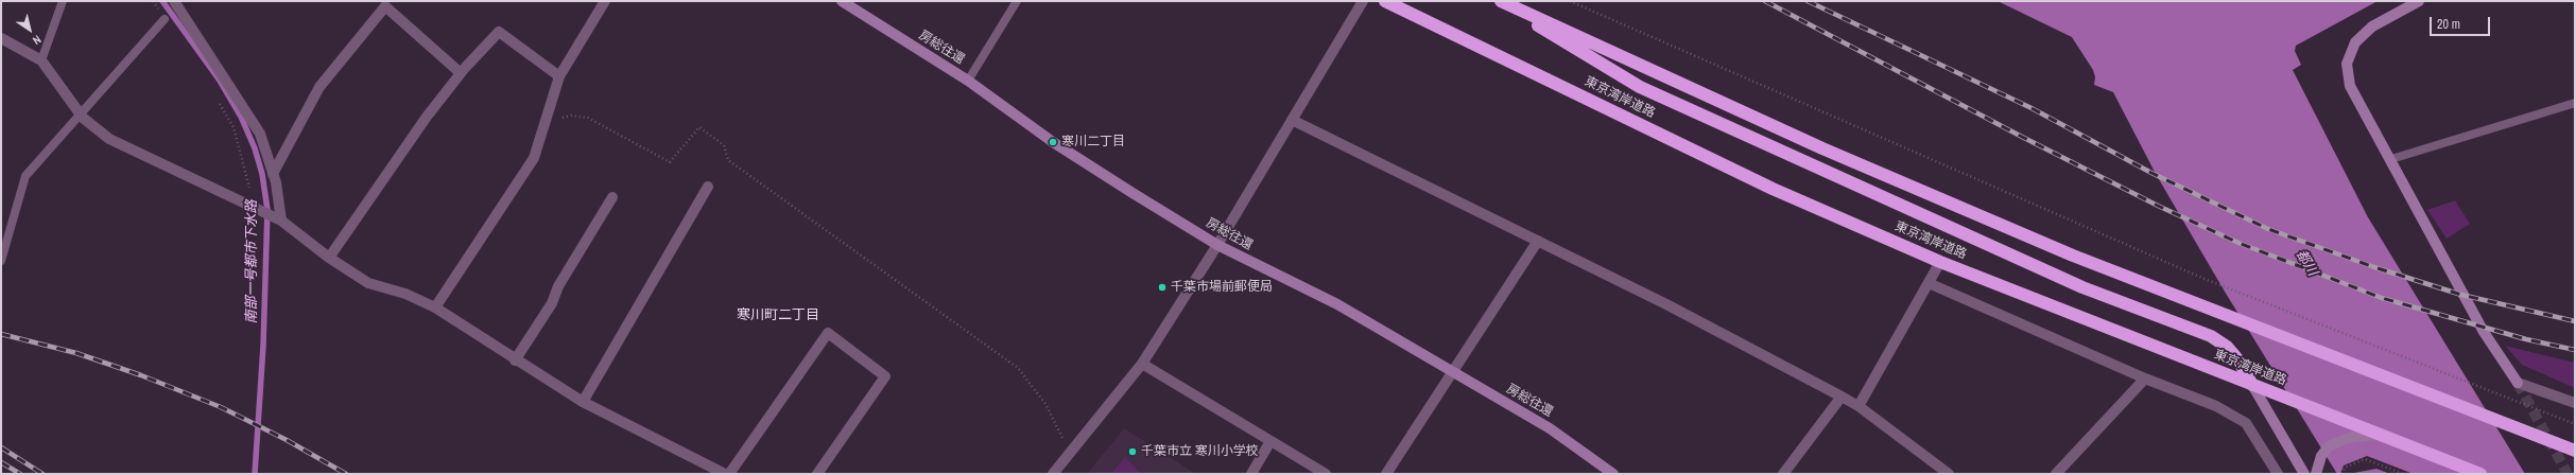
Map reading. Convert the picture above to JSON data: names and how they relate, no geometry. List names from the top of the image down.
{
  "streets": {
    "highway": ["東京湾岸道路"],
    "street": ["房総往還"]
  },
  "districts": ["寒川町二丁目"],
  "water": ["南部一号都市下水路", "都川"],
  "places": ["寒川二丁目", "千葉市場前郵便局", "千葉市立 寒川小学校"],
  "scale_bar": "20 m",
  "north": "bottom right"
}
